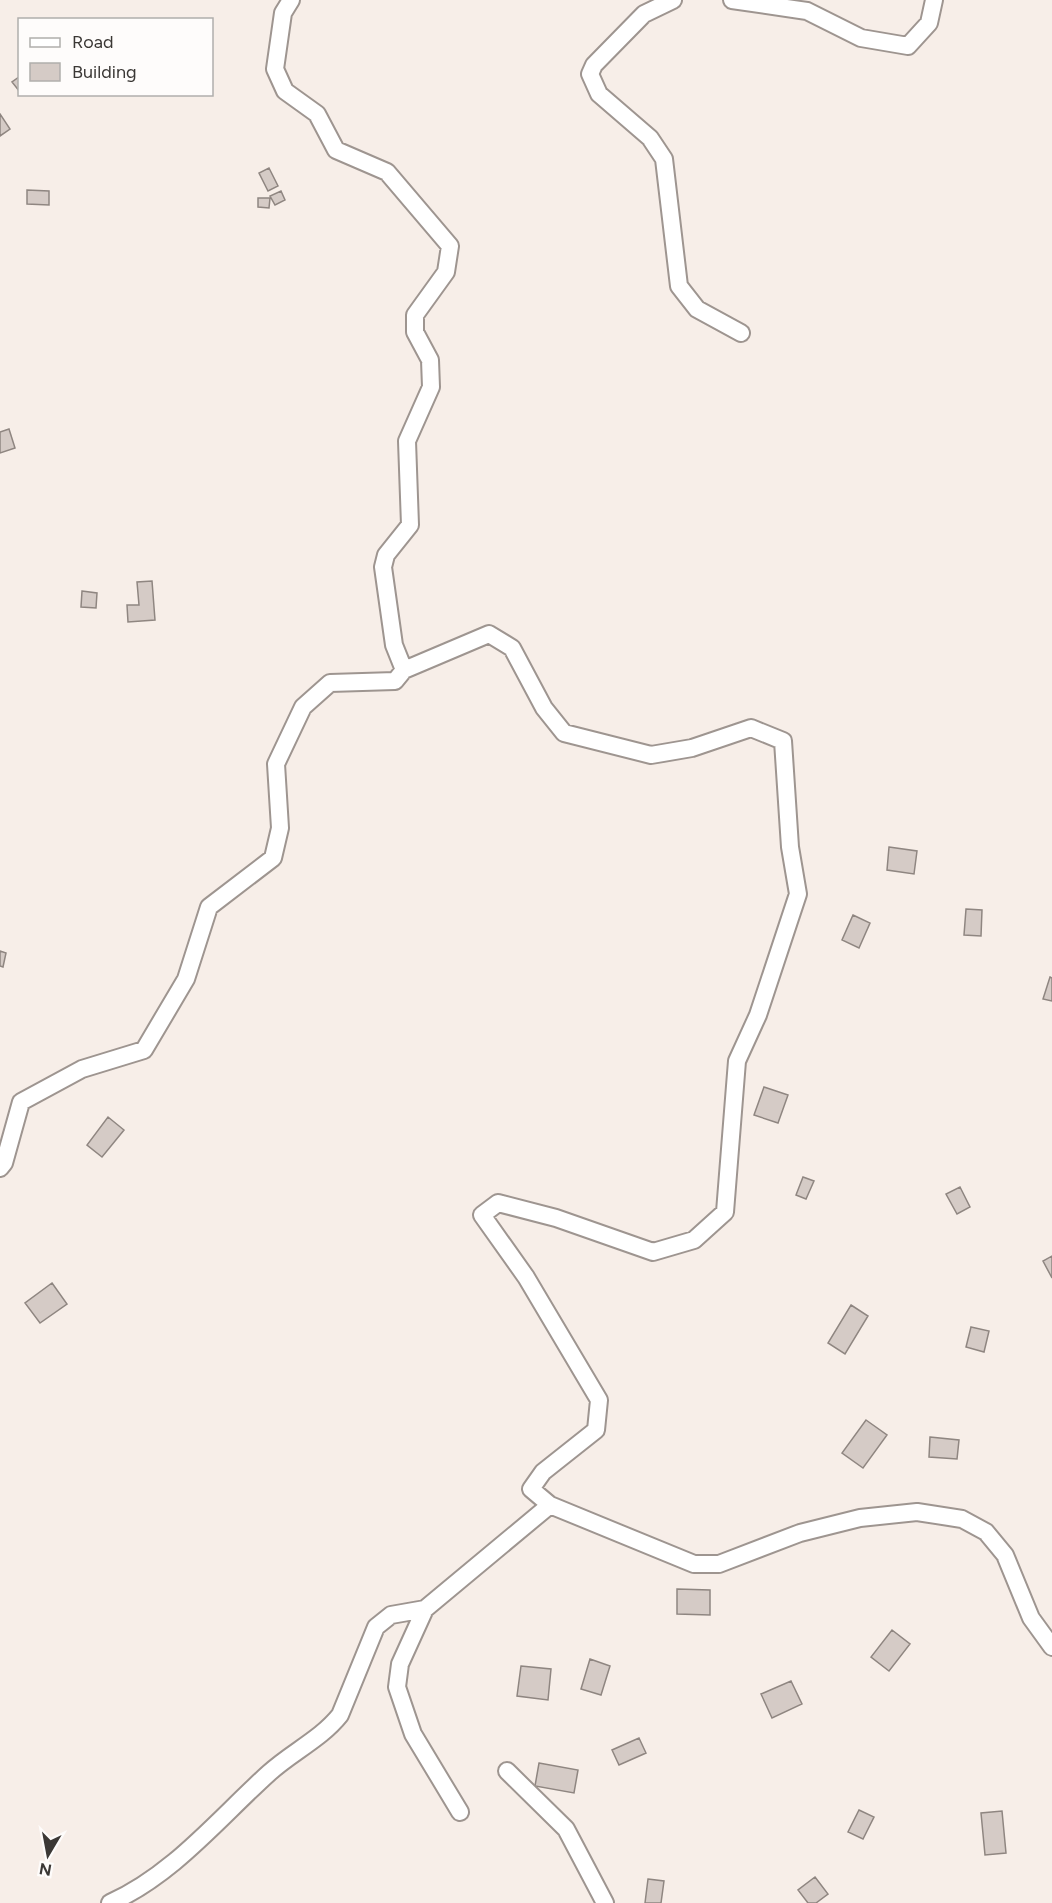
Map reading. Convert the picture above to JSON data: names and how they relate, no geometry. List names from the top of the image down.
{
  "legend": ["Road", "Building"],
  "north": "bottom"
}
